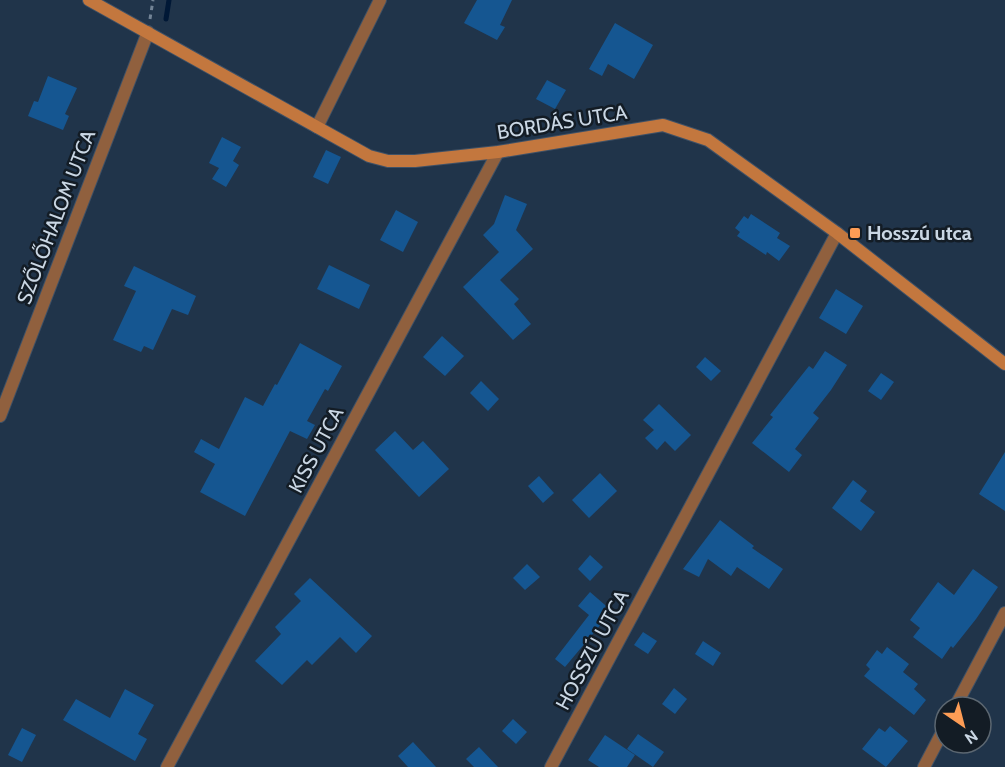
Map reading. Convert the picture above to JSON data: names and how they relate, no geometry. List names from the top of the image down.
{
  "streets": {
    "street": [
      "BORDÁS UTCA",
      "SZŐLŐHALOM UTCA",
      "KISS UTCA",
      "HOSSZÚ UTCA"
    ]
  },
  "crossings": [
    ["BORDÁS UTCA", "SZŐLŐHALOM UTCA"],
    ["BORDÁS UTCA", "KISS UTCA"],
    ["BORDÁS UTCA", "HOSSZÚ UTCA"]
  ],
  "places": {
    "transit": ["Hosszú utca"]
  },
  "north": "bottom right"
}
